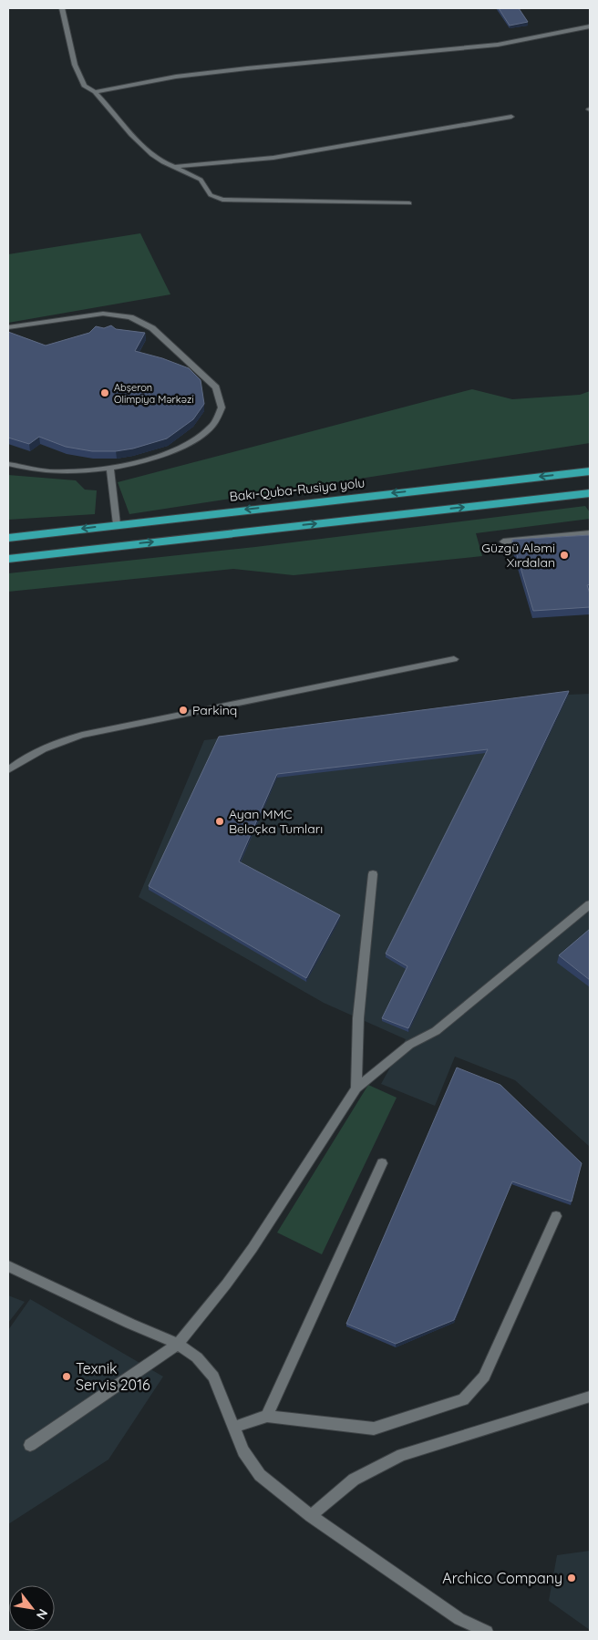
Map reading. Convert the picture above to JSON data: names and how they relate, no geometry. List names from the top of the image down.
{
  "streets": {
    "highway": ["Bakı-Quba-Rusiya yolu"]
  },
  "places": [
    "Abşeron Olimpiya Mərkəzi",
    "Güzgü Aləmi Xırdalan",
    "Parkinq",
    "Ayan MMC Beloçka Tumları",
    "Texnik Servis 2016",
    "Archico Company"
  ],
  "north": "bottom right"
}
